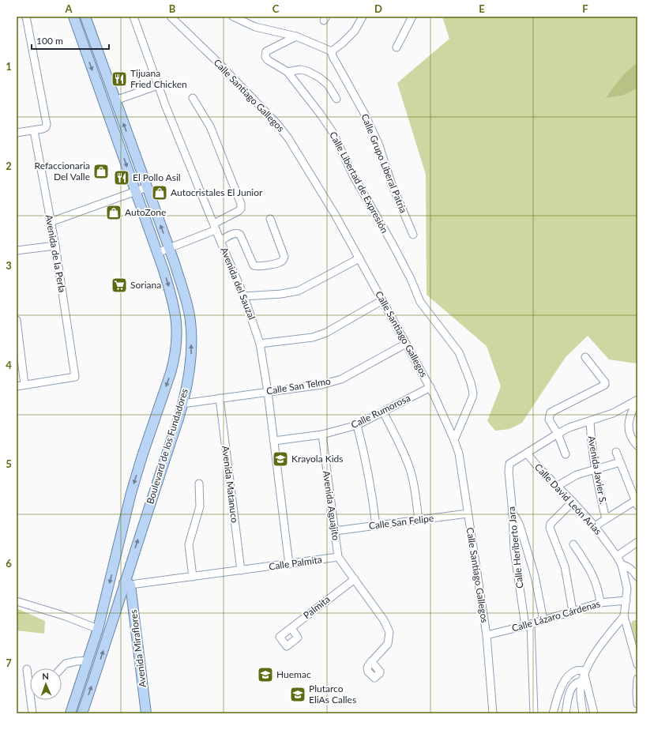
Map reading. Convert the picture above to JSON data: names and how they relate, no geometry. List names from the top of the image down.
{
  "streets": {
    "main road": ["Boulevard de los Fundadores", "Avenida Miraflores"],
    "street": [
      "Calle Santiago Gallegos",
      "Calle Grupo Liberal Patria",
      "Calle Libertad de Expresión",
      "Avenida de la Perla",
      "Avenida del Sauzal",
      "Calle San Telmo",
      "Calle Rumorosa",
      "Avenida Javier S.",
      "Avenida Matanuco",
      "Calle David León Arias",
      "Avenida Aguajito",
      "Calle San Felipe",
      "Calle Heriberto Jara",
      "Calle Palmita",
      "Palmita",
      "Calle Lázaro Cárdenas"
    ]
  },
  "crossings": [
    ["Calle Santiago Gallegos", "Calle Libertad de Expresión"],
    ["Calle Santiago Gallegos", "Calle San Telmo"],
    ["Calle Santiago Gallegos", "Calle Rumorosa"],
    ["Calle Santiago Gallegos", "Calle San Felipe"],
    ["Calle Santiago Gallegos", "Calle Lázaro Cárdenas"],
    ["Avenida del Sauzal", "Calle San Telmo"],
    ["Avenida del Sauzal", "Calle Rumorosa"],
    ["Avenida del Sauzal", "Calle Palmita"],
    ["Calle San Telmo", "Boulevard de los Fundadores"],
    ["Calle San Telmo", "Avenida Matanuco"],
    ["Calle Rumorosa", "Avenida Aguajito"],
    ["Boulevard de los Fundadores", "Calle Palmita"],
    ["Boulevard de los Fundadores", "Avenida Miraflores"],
    ["Avenida Matanuco", "Calle Palmita"],
    ["Calle David León Arias", "Calle Heriberto Jara"],
    ["Calle David León Arias", "Calle Lázaro Cárdenas"],
    ["Avenida Aguajito", "Calle San Felipe"],
    ["Avenida Aguajito", "Calle Palmita"],
    ["Calle Heriberto Jara", "Calle Lázaro Cárdenas"],
    ["Calle Palmita", "Avenida Miraflores"]
  ],
  "places": {
    "restaurant": ["Tijuana Fried Chicken", "El Pollo Asil"],
    "shop": ["Refaccionaria Del Valle", "Autocristales El Junior", "AutoZone"],
    "supermarket": ["Soriana"],
    "school or university": ["Krayola Kids", "Huemac", "Plutarco EliAs Calles"]
  },
  "scale_bar": "100 m",
  "north": "top",
  "grid": {
    "columns": [
      "A",
      "B",
      "C",
      "D",
      "E",
      "F"
    ],
    "rows": [
      "1",
      "2",
      "3",
      "4",
      "5",
      "6",
      "7"
    ]
  }
}
